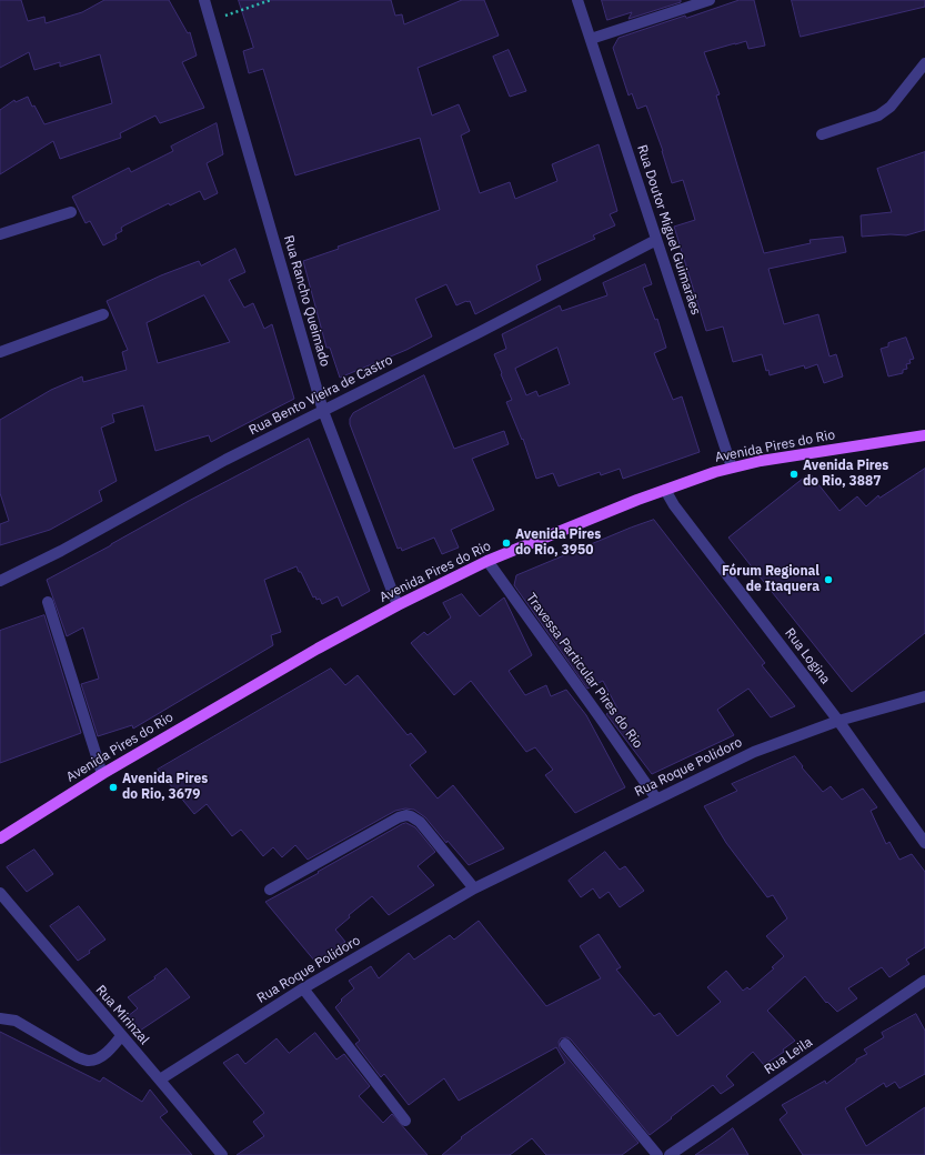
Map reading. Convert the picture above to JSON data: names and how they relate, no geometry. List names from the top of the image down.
{
  "streets": {
    "main road": ["Avenida Pires do Rio"],
    "street": [
      "Rua Doutor Miguel Guimarães",
      "Rua Rancho Queimado",
      "Rua Bento Vieira de Castro",
      "Rua Logina",
      "Travessa Particular Pires do Rio",
      "Rua Roque Polidoro",
      "Rua Mirinzal",
      "Rua Leila"
    ]
  },
  "crossings": [
    ["Rua Doutor Miguel Guimarães", "Rua Bento Vieira de Castro"],
    ["Rua Doutor Miguel Guimarães", "Avenida Pires do Rio"],
    ["Rua Rancho Queimado", "Rua Bento Vieira de Castro"],
    ["Rua Rancho Queimado", "Avenida Pires do Rio"],
    ["Avenida Pires do Rio", "Rua Logina"],
    ["Avenida Pires do Rio", "Travessa Particular Pires do Rio"],
    ["Rua Logina", "Rua Roque Polidoro"],
    ["Travessa Particular Pires do Rio", "Rua Roque Polidoro"],
    ["Rua Roque Polidoro", "Rua Mirinzal"]
  ],
  "places": [
    "Avenida Pires do Rio, 3887",
    "Avenida Pires do Rio, 3950",
    "Fórum Regional de Itaquera",
    "Avenida Pires do Rio, 3679"
  ]
}
